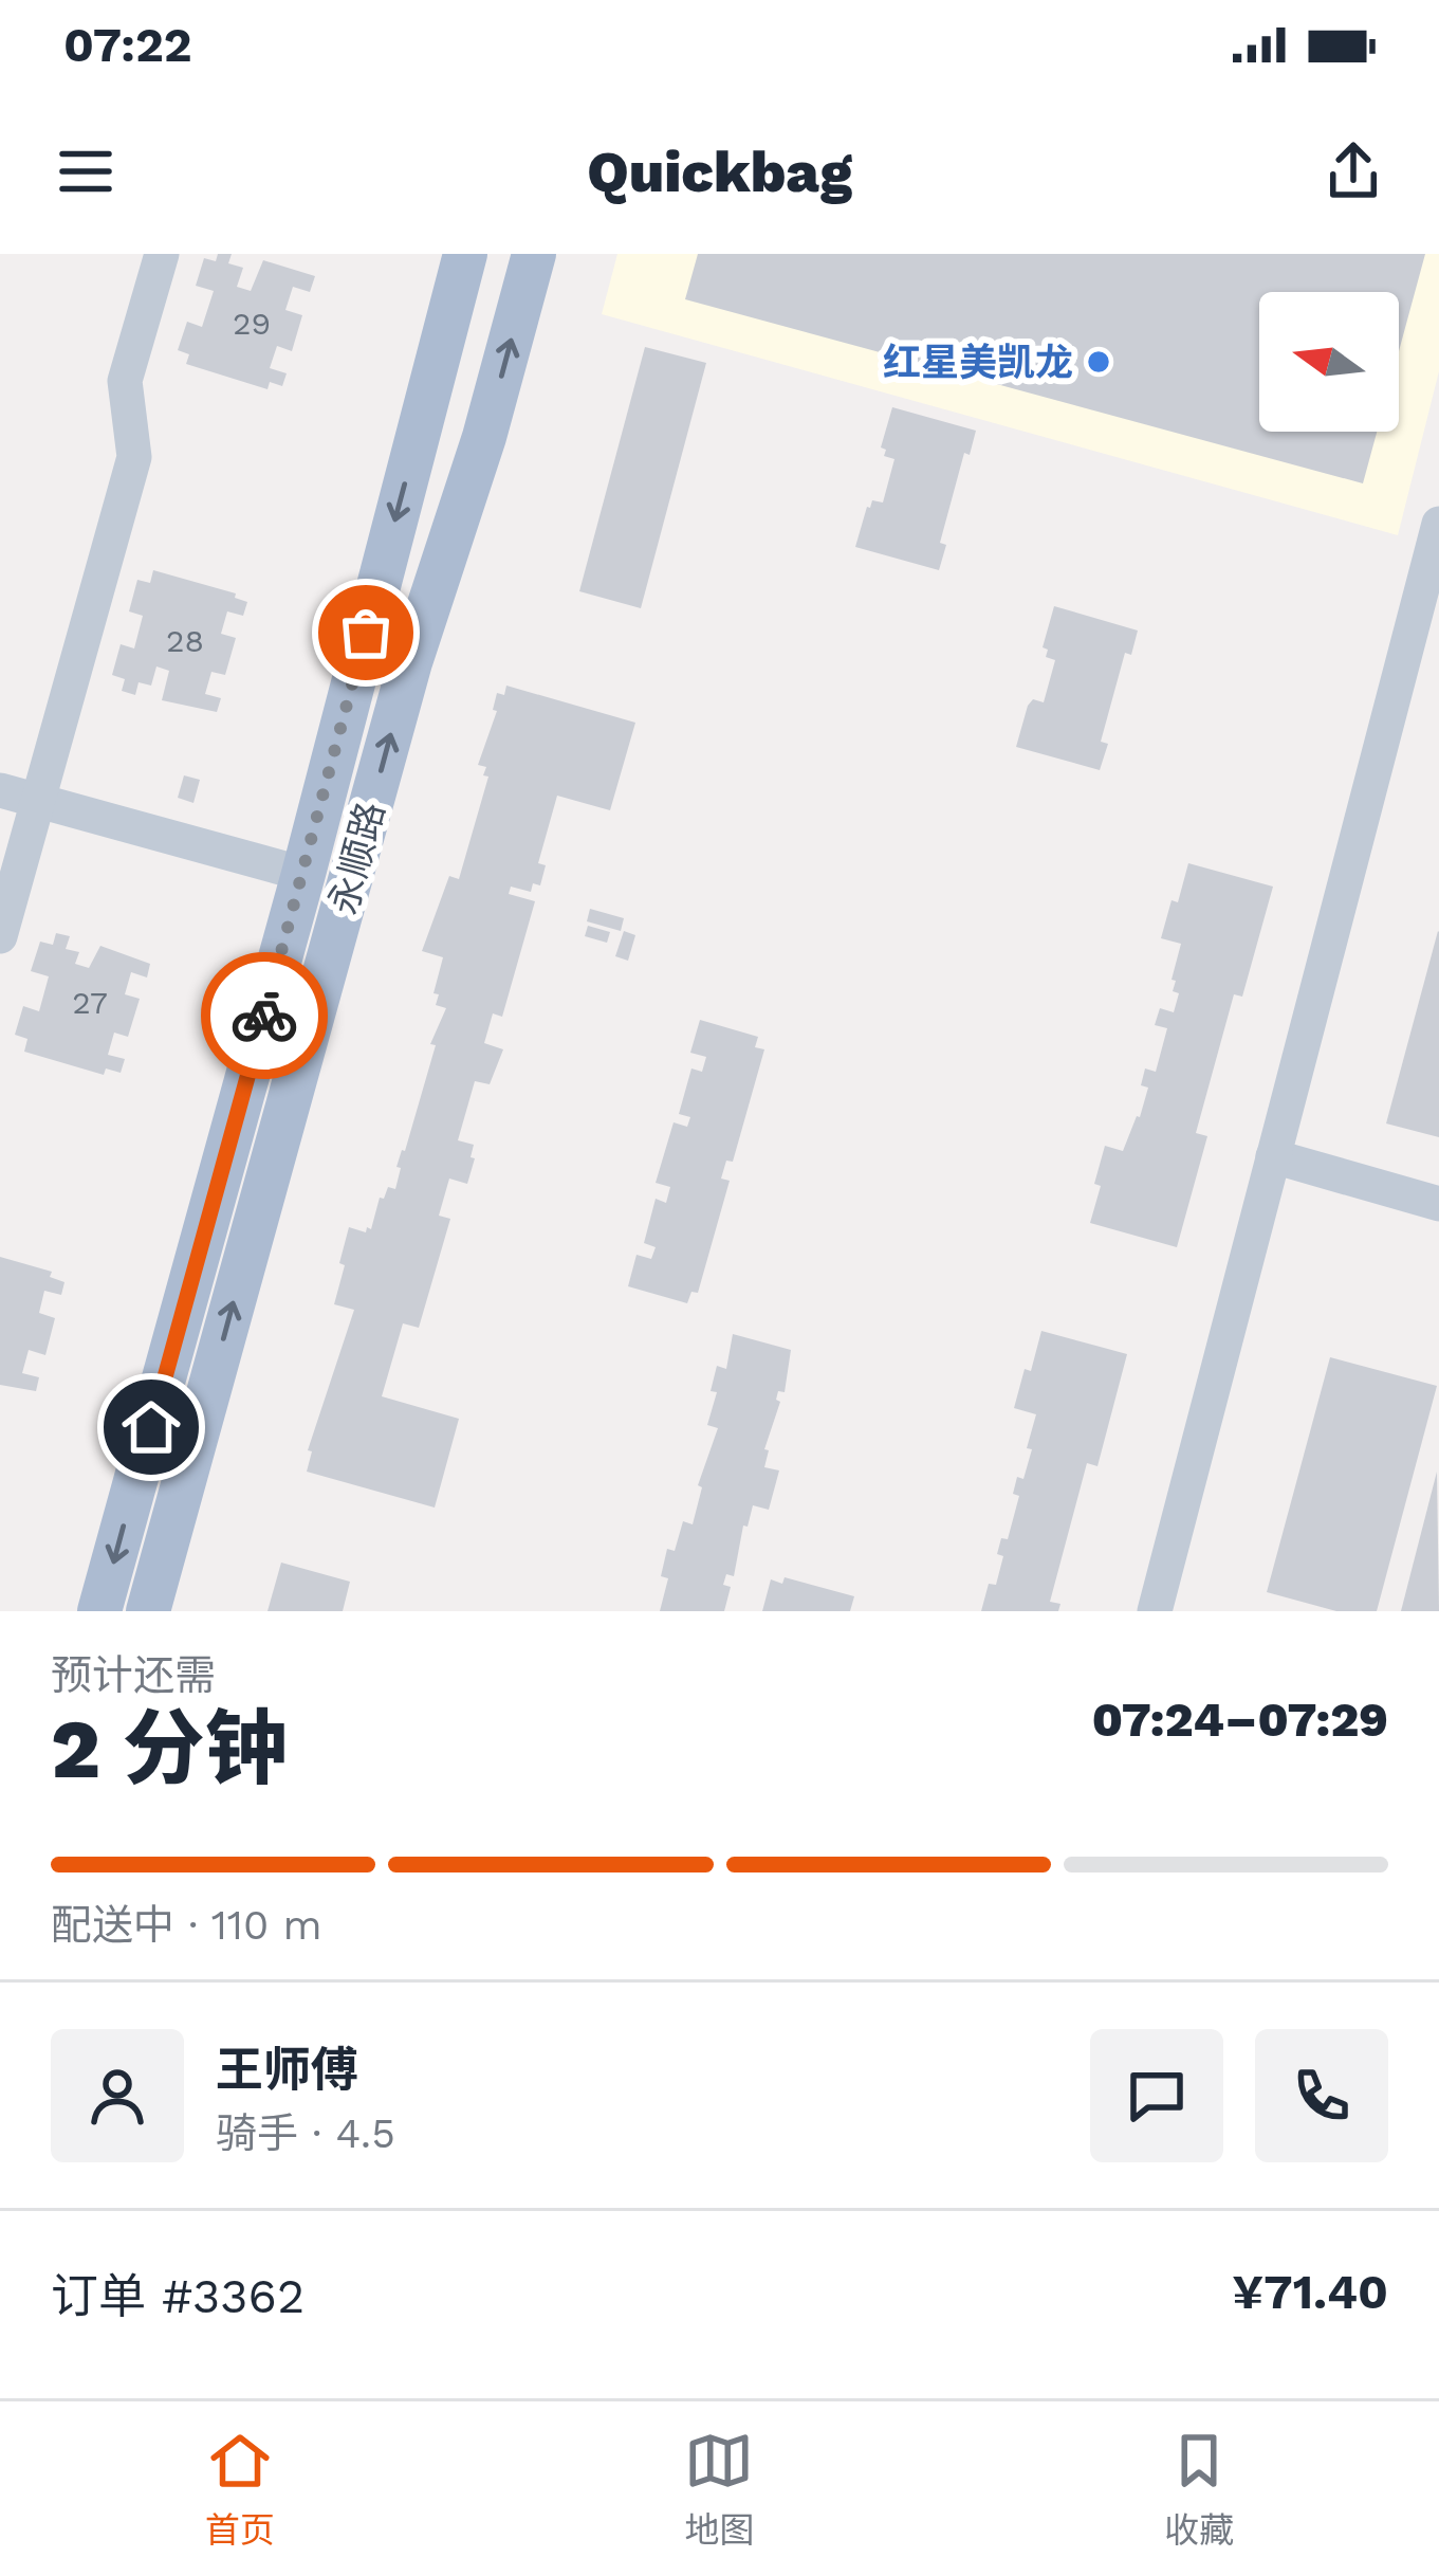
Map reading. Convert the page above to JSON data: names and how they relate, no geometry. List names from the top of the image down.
{
  "streets": {
    "main road": ["永顺路"]
  },
  "places": ["红星美凯龙"],
  "house_numbers": ["29", "28", "27"],
  "north": "left",
  "page": {
    "status": "07:22",
    "header": "Quickbag",
    "heading": ["2 分钟", "预计还需", "07:24–07:29"],
    "panel": [
      "王师傅",
      "骑手 · 4.5",
      "订单 #3362",
      "¥71.40"
    ],
    "bar": "配送中 · 110 m",
    "tabs": ["首页", "地图", "收藏"]
  }
}
